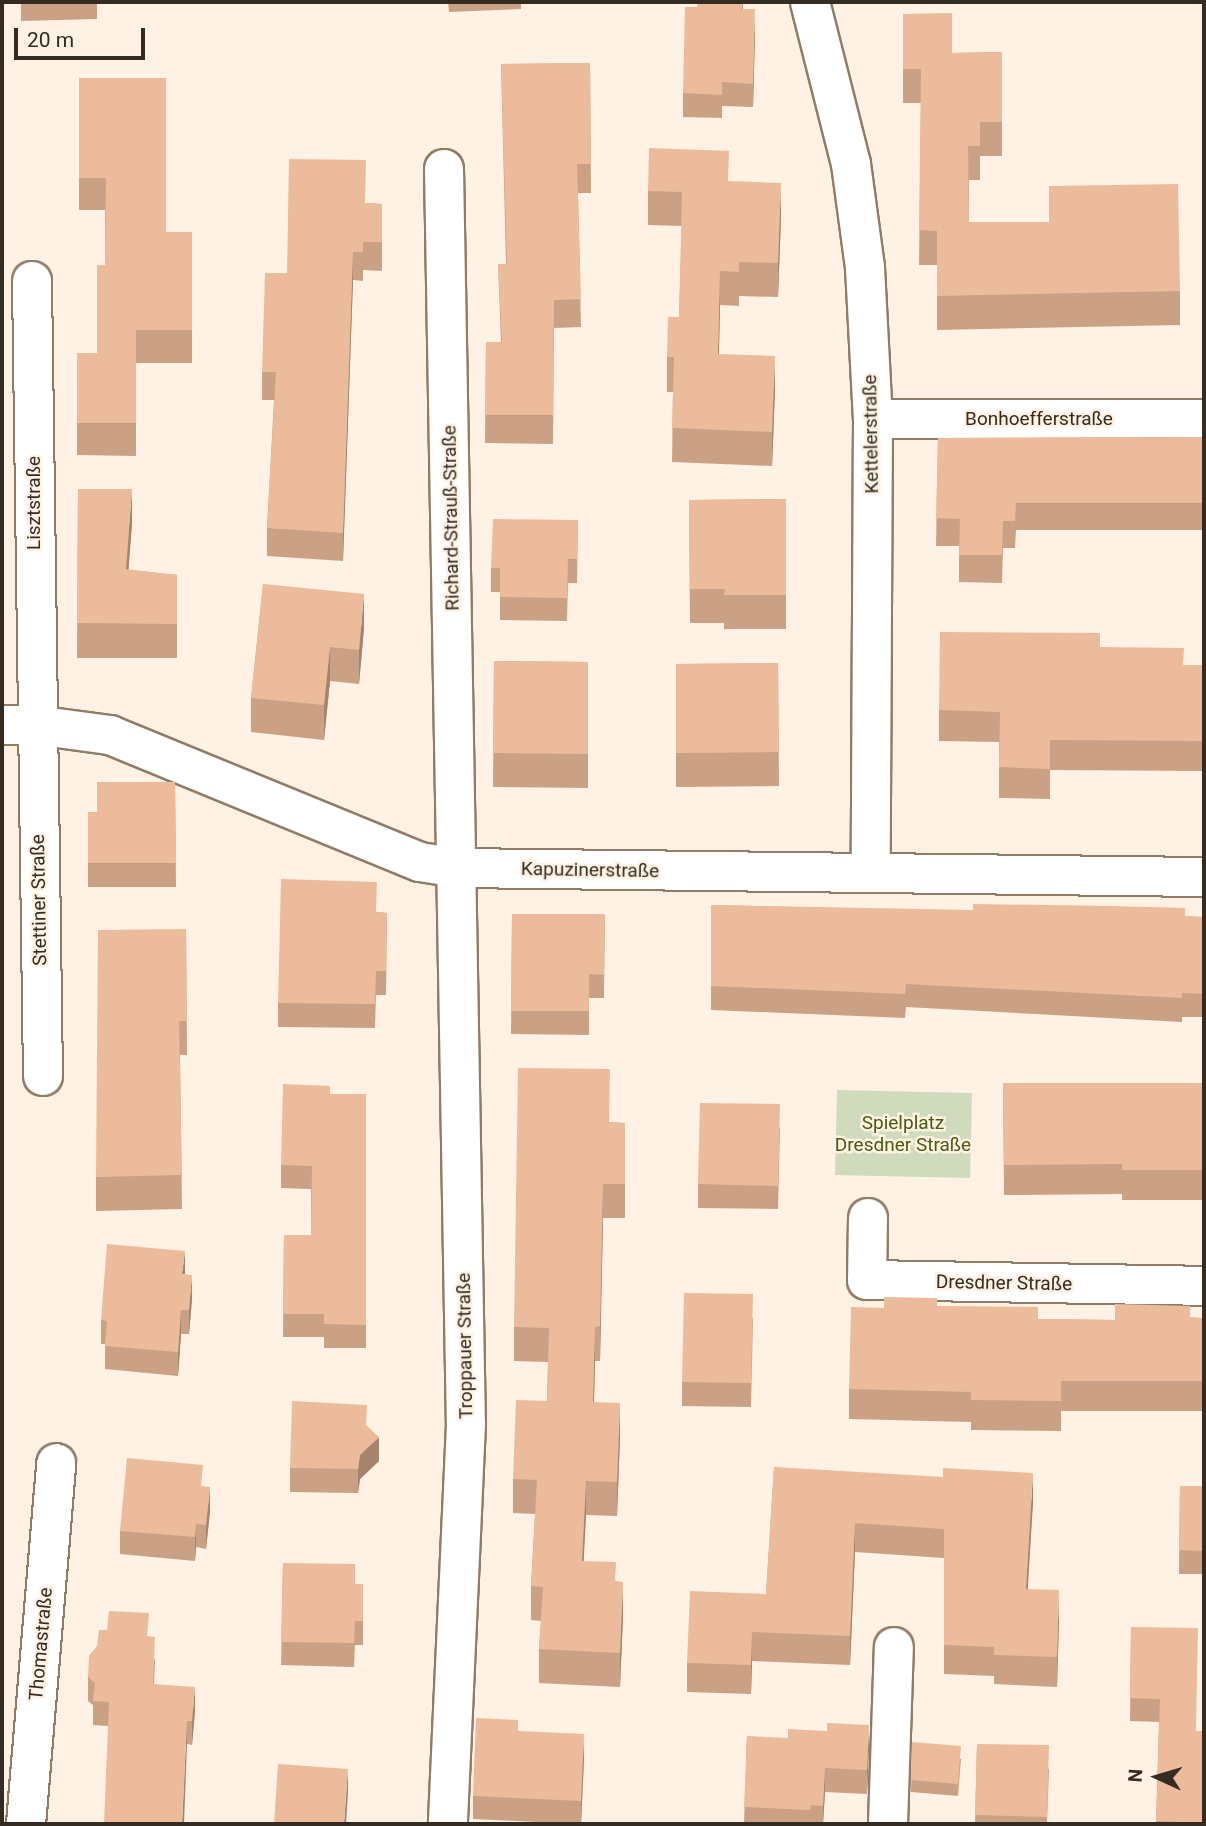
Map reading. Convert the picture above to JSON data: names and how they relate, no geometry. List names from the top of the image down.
{
  "streets": {
    "street": [
      "Bonhoefferstraße",
      "Kettelerstraße",
      "Lisztstraße",
      "Richard-Strauß-Straße",
      "Kapuzinerstraße",
      "Stettiner Straße",
      "Dresdner Straße",
      "Troppauer Straße",
      "Thomastraße"
    ]
  },
  "crossings": [
    ["Bonhoefferstraße", "Kettelerstraße"],
    ["Kettelerstraße", "Kapuzinerstraße"],
    ["Lisztstraße", "Kapuzinerstraße"],
    ["Lisztstraße", "Stettiner Straße"],
    ["Richard-Strauß-Straße", "Kapuzinerstraße"],
    ["Richard-Strauß-Straße", "Troppauer Straße"],
    ["Kapuzinerstraße", "Stettiner Straße"],
    ["Kapuzinerstraße", "Troppauer Straße"]
  ],
  "parks": ["Spielplatz Dresdner Straße"],
  "scale_bar": "20 m",
  "north": "left"
}
